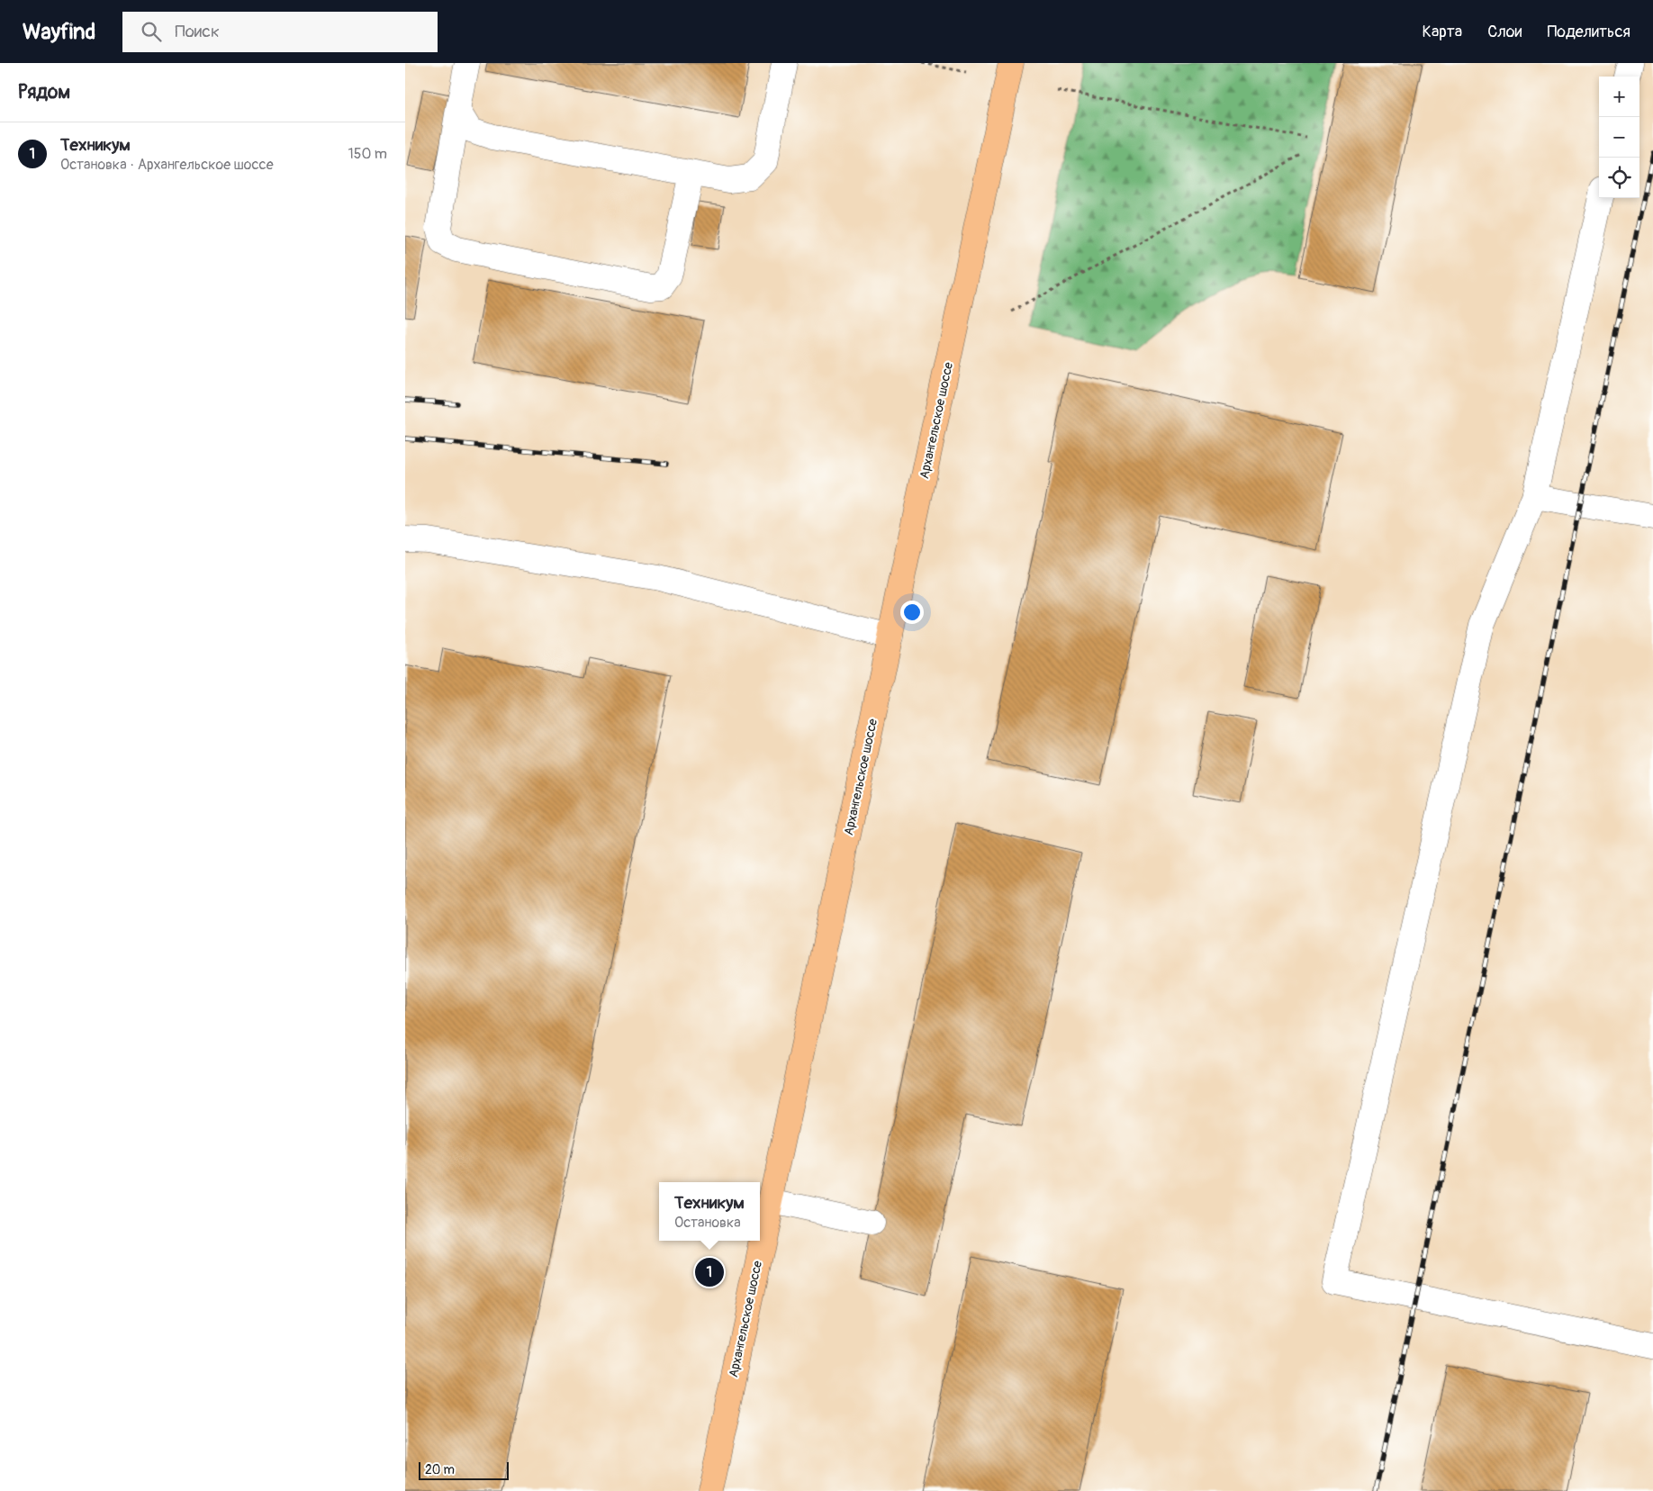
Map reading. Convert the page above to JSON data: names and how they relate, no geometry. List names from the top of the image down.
{
  "streets": {
    "main road": ["Архангельское шоссе"]
  },
  "scale_bar": "20 m",
  "page": {
    "header": "Wayfind",
    "search": "Поиск",
    "nav": ["Карта", "Слои", "Поделиться"],
    "heading": "Рядом",
    "map_buttons": ["+", "−"],
    "list": [
      {
        "mark": "1",
        "name": "Техникум",
        "note": "Остановка · Архангельское шоссе",
        "value": "150 m"
      }
    ],
    "popup": ["Техникум", "Остановка"],
    "pins": "1",
    "scale": "20 m"
  }
}
